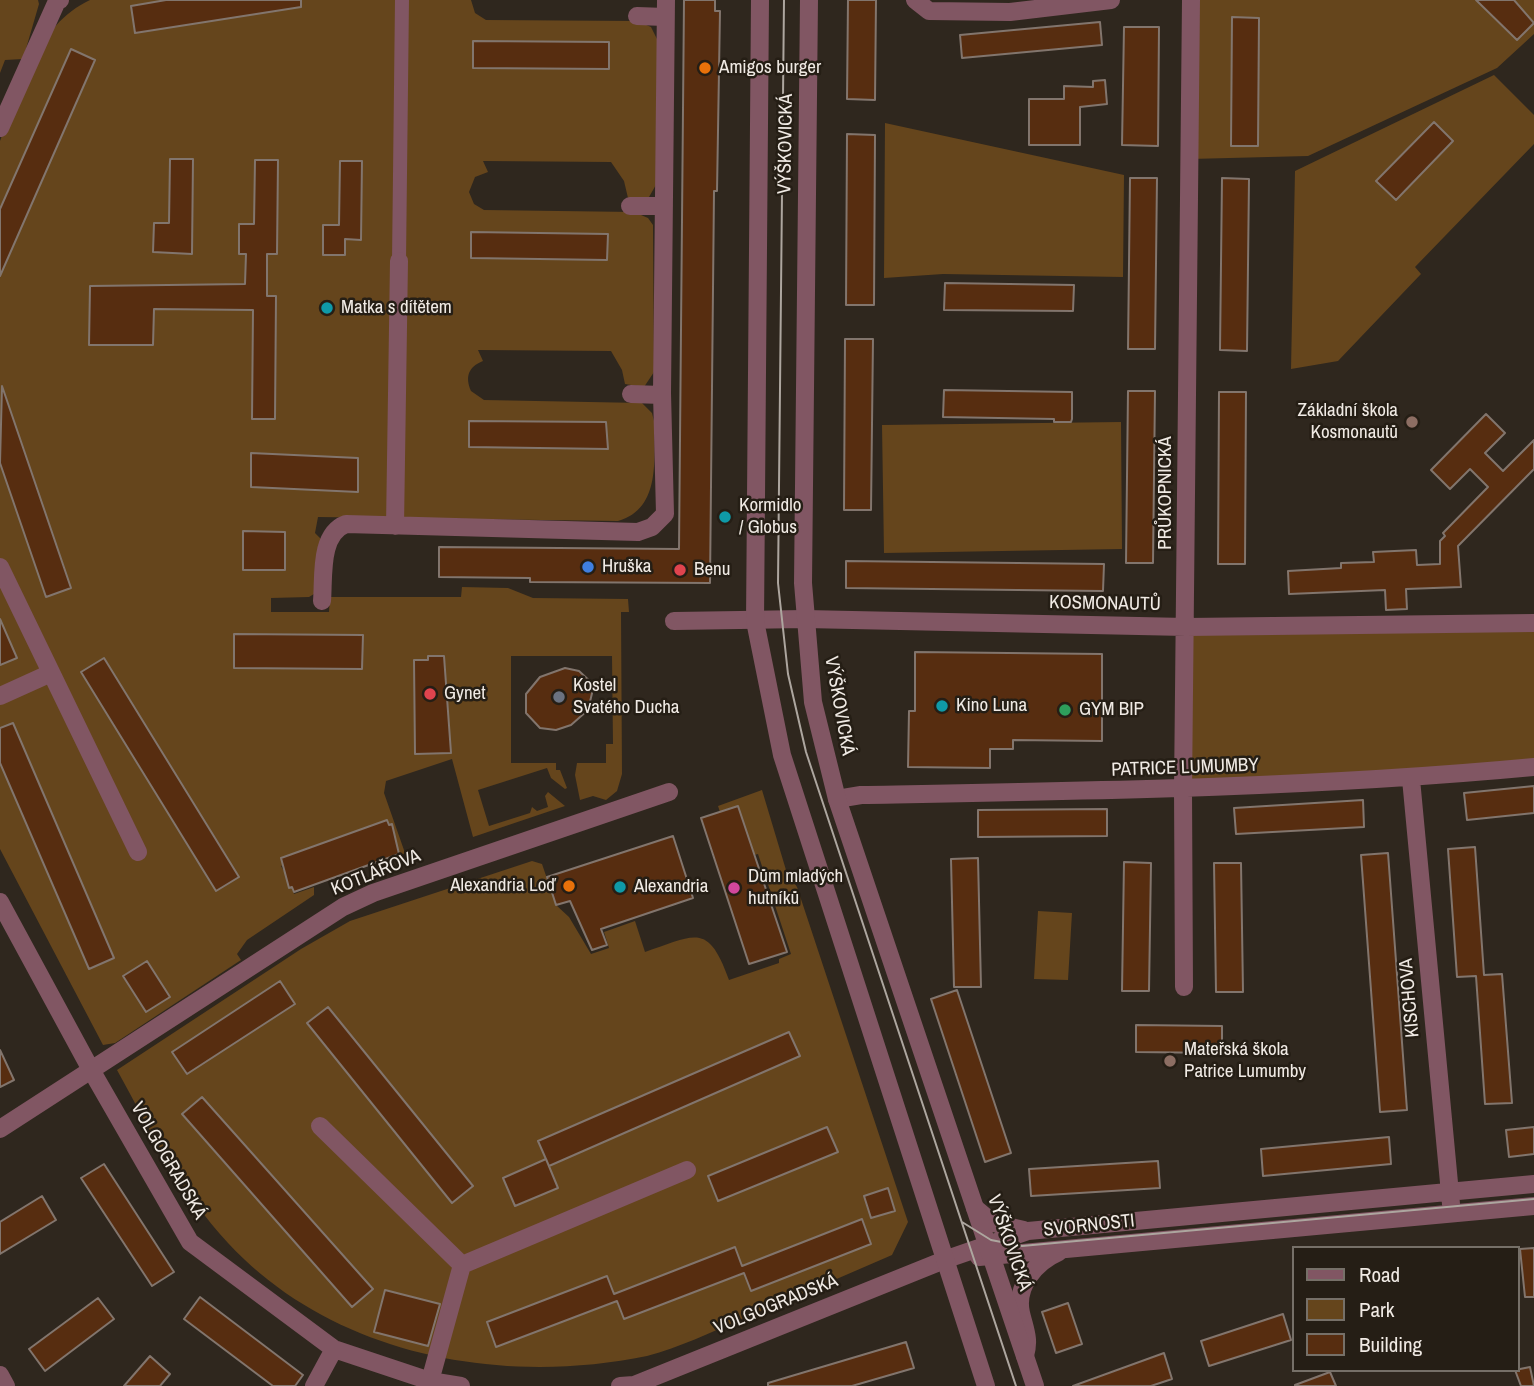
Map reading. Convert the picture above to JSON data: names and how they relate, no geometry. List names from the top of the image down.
{
  "streets": {
    "street": [
      "VÝŠKOVICKÁ",
      "PRŮKOPNICKÁ",
      "KOSMONAUTŮ",
      "PATRICE LUMUMBY",
      "KOTLÁŘOVA",
      "KISCHOVA",
      "VOLGOGRADSKÁ",
      "SVORNOSTI"
    ]
  },
  "crossings": [
    ["VÝŠKOVICKÁ", "KOSMONAUTŮ"],
    ["VÝŠKOVICKÁ", "PATRICE LUMUMBY"],
    ["VÝŠKOVICKÁ", "VOLGOGRADSKÁ"],
    ["VÝŠKOVICKÁ", "SVORNOSTI"],
    ["PRŮKOPNICKÁ", "KOSMONAUTŮ"],
    ["PRŮKOPNICKÁ", "PATRICE LUMUMBY"],
    ["PATRICE LUMUMBY", "KISCHOVA"],
    ["KOTLÁŘOVA", "VOLGOGRADSKÁ"],
    ["KISCHOVA", "SVORNOSTI"],
    ["VOLGOGRADSKÁ", "SVORNOSTI"]
  ],
  "places": [
    "Amigos burger",
    "Matka s dítětem",
    "Základní škola Kosmonautů",
    "Kormidlo / Globus",
    "Hruška",
    "Benu",
    "Gynet",
    "Kostel Svatého Ducha",
    "Kino Luna",
    "GYM BIP",
    "Alexandria Loď",
    "Alexandria",
    "Dům mladých hutníků",
    "Mateřská škola Patrice Lumumby"
  ],
  "legend": ["Road", "Park", "Building"]
}
